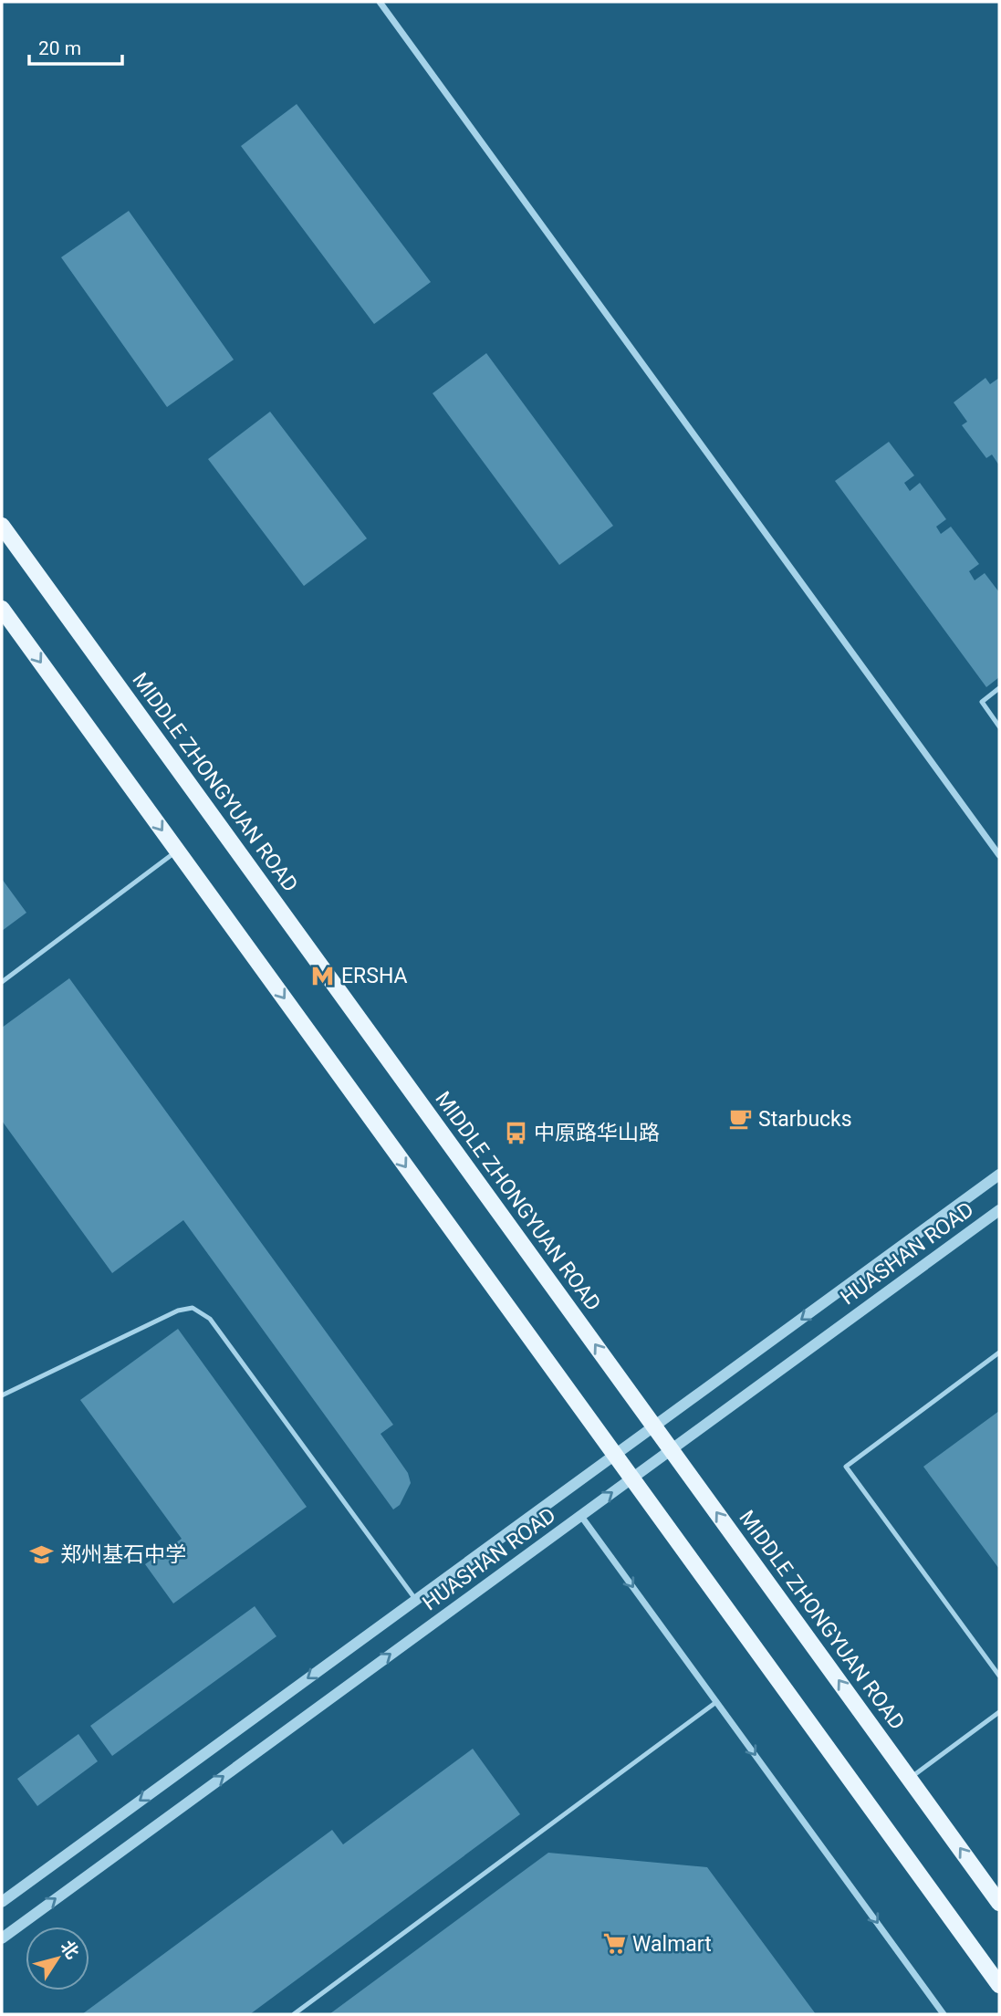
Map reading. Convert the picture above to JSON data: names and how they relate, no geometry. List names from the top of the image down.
{
  "streets": {
    "main road": ["MIDDLE ZHONGYUAN ROAD"],
    "street": ["HUASHAN ROAD"]
  },
  "crossings": [
    ["MIDDLE ZHONGYUAN ROAD", "HUASHAN ROAD"]
  ],
  "places": {
    "metro station": ["ERSHA"],
    "cafe": ["Starbucks"],
    "bus stop": ["中原路华山路"],
    "school or university": ["郑州基石中学"],
    "supermarket": ["Walmart"]
  },
  "scale_bar": "20 m",
  "north": "top right"
}
